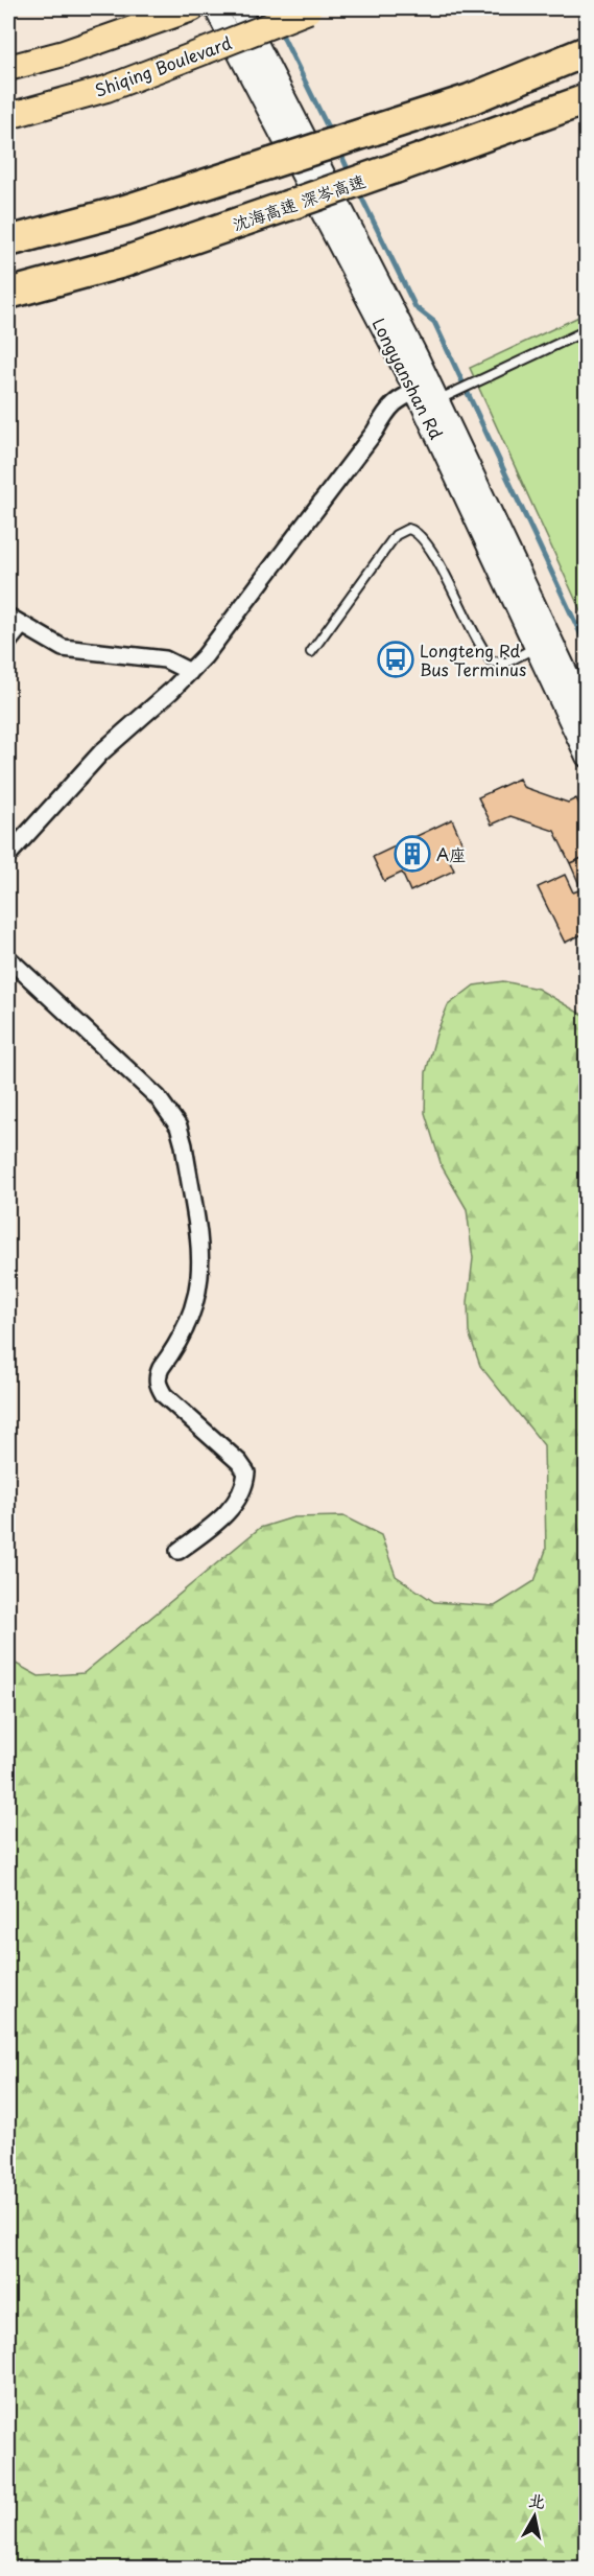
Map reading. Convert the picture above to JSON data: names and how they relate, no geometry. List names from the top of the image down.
{
  "streets": {
    "highway": ["沈海高速 深岑高速"],
    "main road": ["Shiqing Boulevard"],
    "street": ["Longyanshan Rd"]
  },
  "places": {
    "bus stop": ["Longteng Rd Bus Terminus"],
    "building": ["A座"]
  },
  "north": "top"
}
